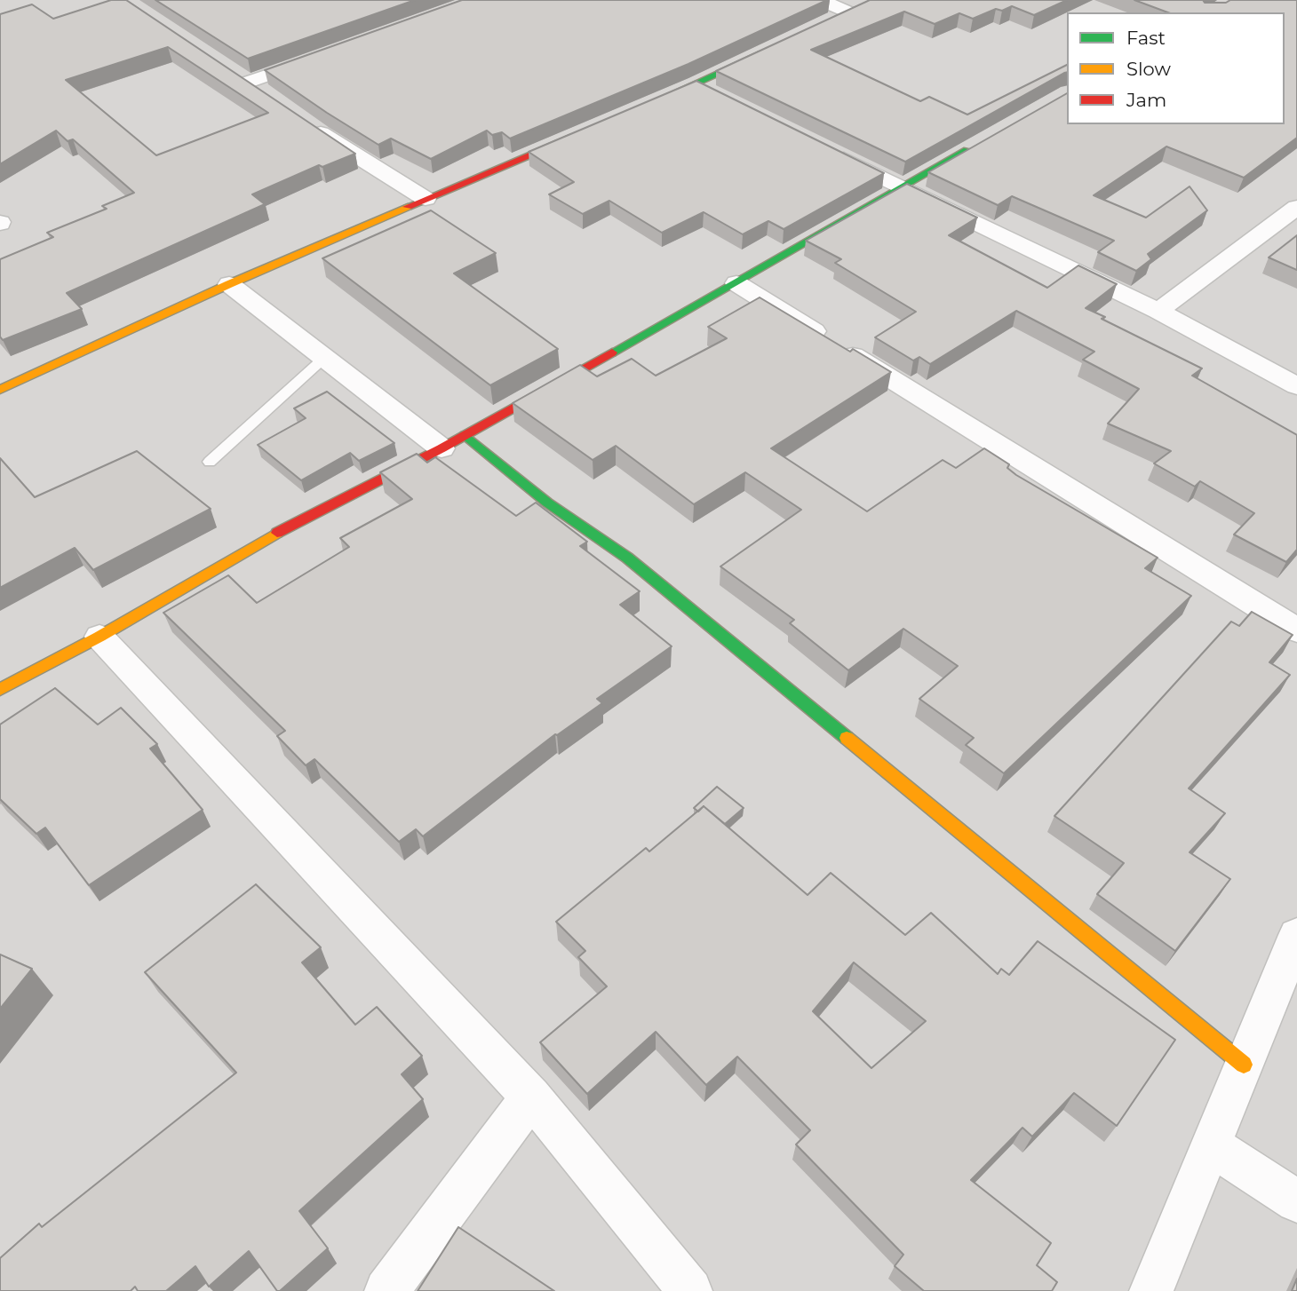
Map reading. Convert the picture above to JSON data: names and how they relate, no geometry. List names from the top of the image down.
{
  "legend": ["Fast", "Slow", "Jam"]
}
